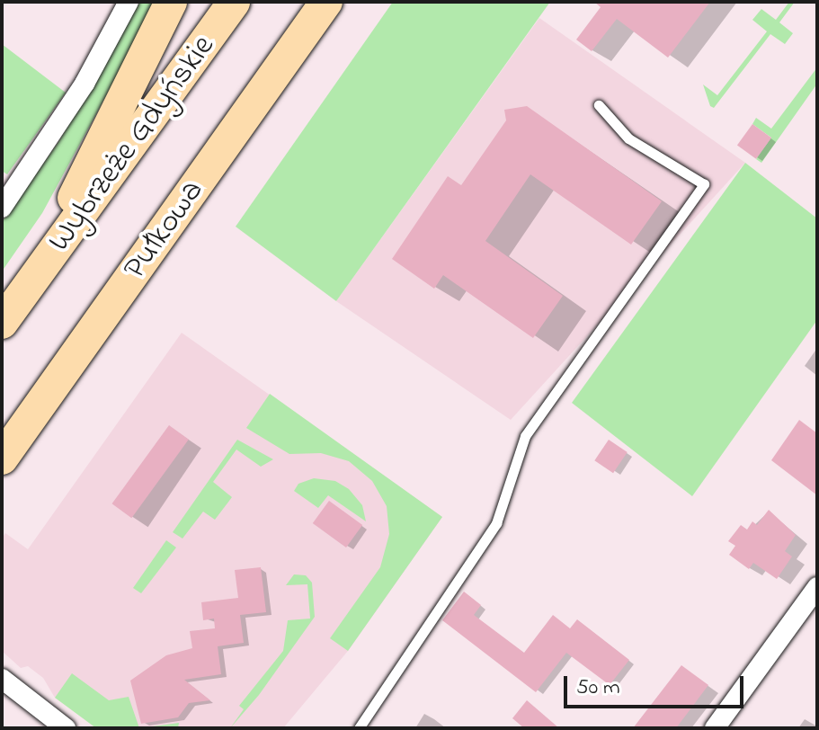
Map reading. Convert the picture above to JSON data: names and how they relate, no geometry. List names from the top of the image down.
{
  "streets": {
    "highway": ["Wybrzeże Gdyńskie", "Pułkowa"]
  },
  "scale_bar": "50 m"
}
